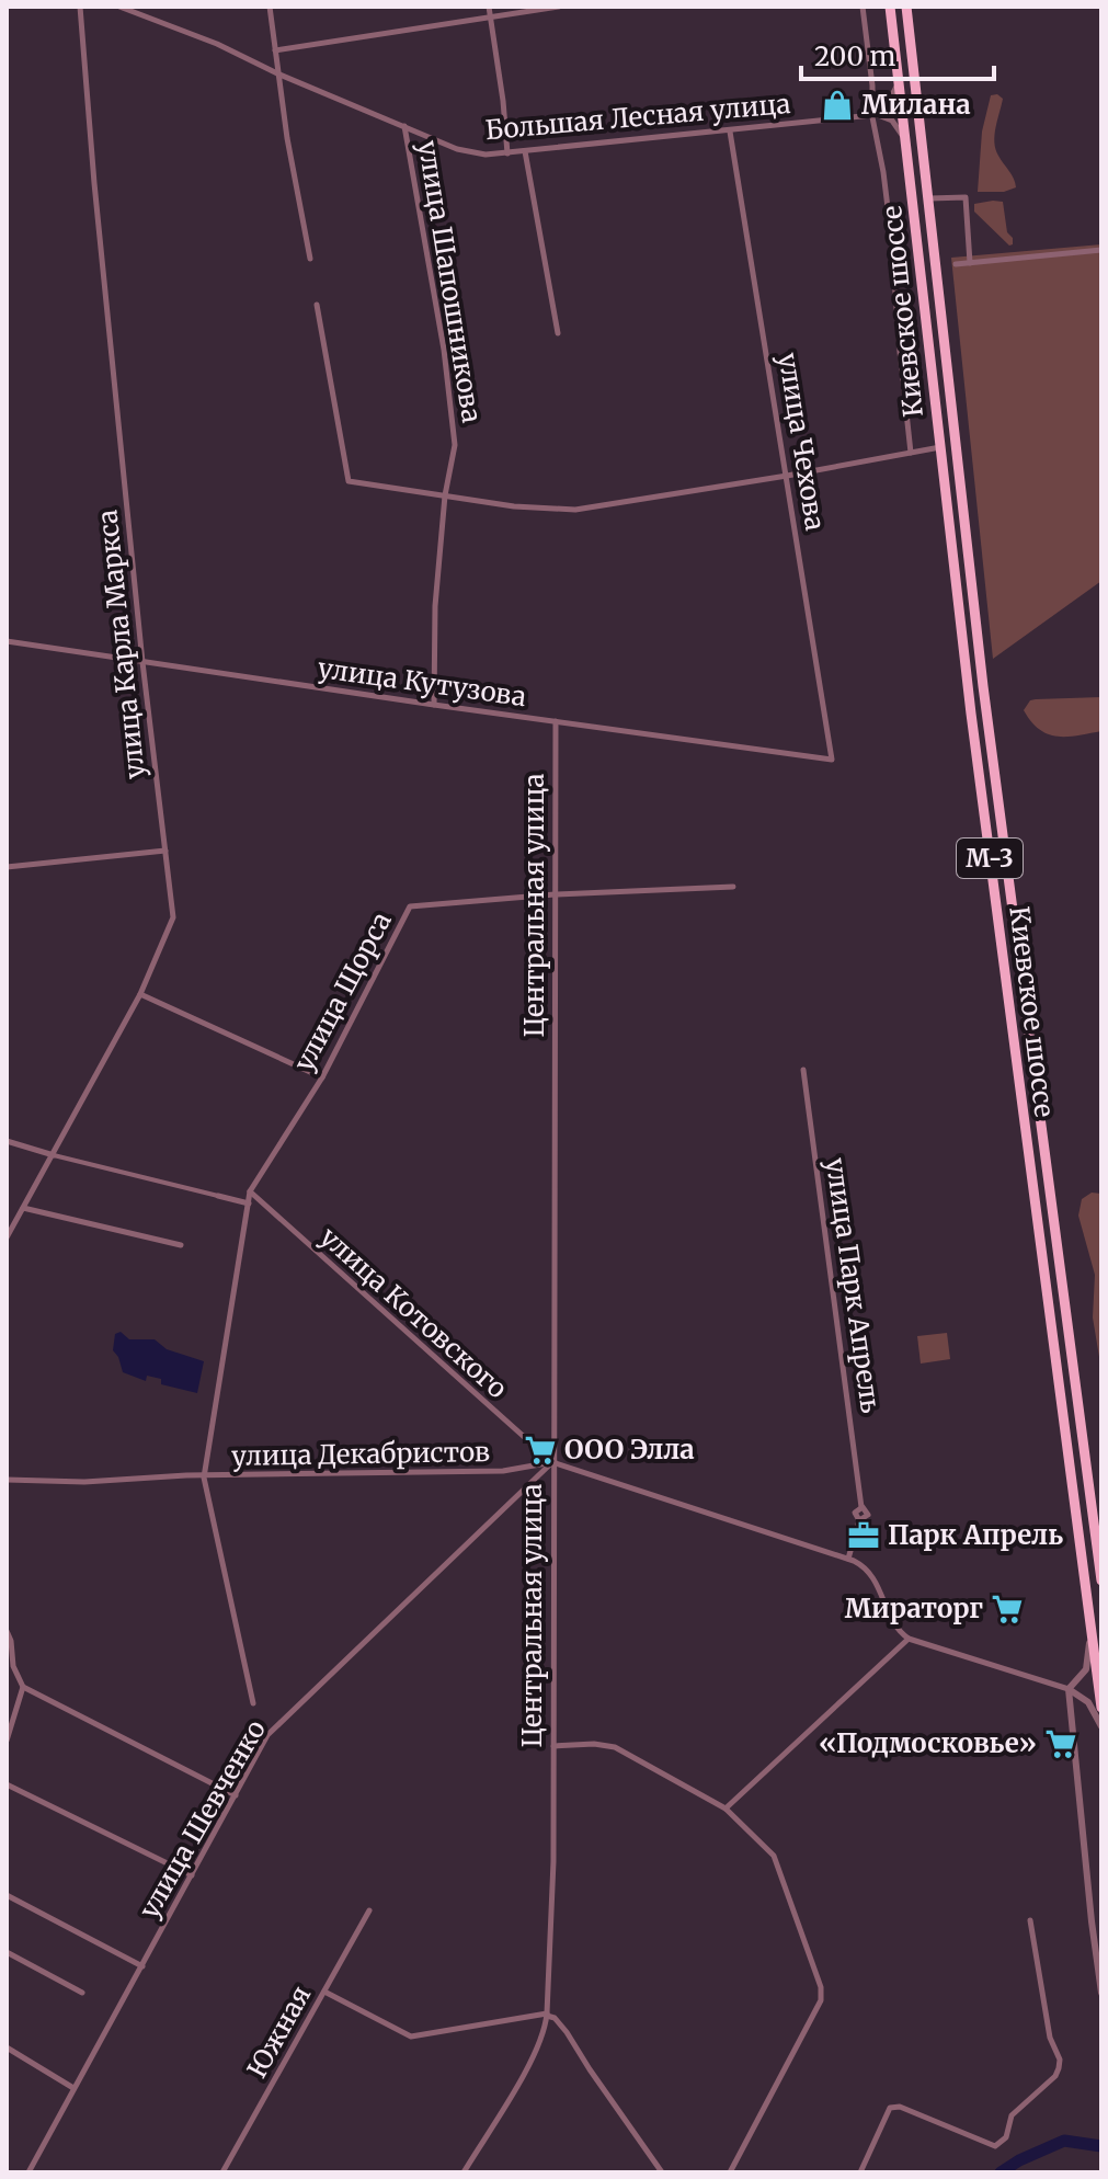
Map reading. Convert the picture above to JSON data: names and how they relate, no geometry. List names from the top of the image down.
{
  "streets": {
    "highway": ["Киевское шоссе", "М-3"],
    "street": [
      "Большая Лесная улица",
      "улица Шапошникова",
      "улица Чехова",
      "улица Карла Маркса",
      "улица Кутузова",
      "Центральная улица",
      "улица Щорса",
      "улица Парк Апрель",
      "улица Котовского",
      "улица Декабристов",
      "улица Шевченко",
      "Южная"
    ]
  },
  "crossings": [
    ["Большая Лесная улица", "улица Шапошникова"],
    ["Большая Лесная улица", "улица Чехова"],
    ["улица Шапошникова", "улица Кутузова"],
    ["улица Чехова", "улица Кутузова"],
    ["улица Карла Маркса", "улица Кутузова"],
    ["улица Кутузова", "Центральная улица"],
    ["Центральная улица", "улица Щорса"],
    ["Центральная улица", "улица Котовского"],
    ["Центральная улица", "улица Декабристов"],
    ["Центральная улица", "улица Шевченко"],
    ["улица Щорса", "улица Котовского"],
    ["улица Парк Апрель", "улица Декабристов"],
    ["улица Котовского", "улица Декабристов"],
    ["улица Котовского", "улица Шевченко"],
    ["улица Декабристов", "улица Шевченко"]
  ],
  "places": {
    "shop": ["Милана"],
    "supermarket": ["ООО Элла", "Мираторг", "«Подмосковье»"],
    "office": ["Парк Апрель"]
  },
  "scale_bar": "200 m"
}
